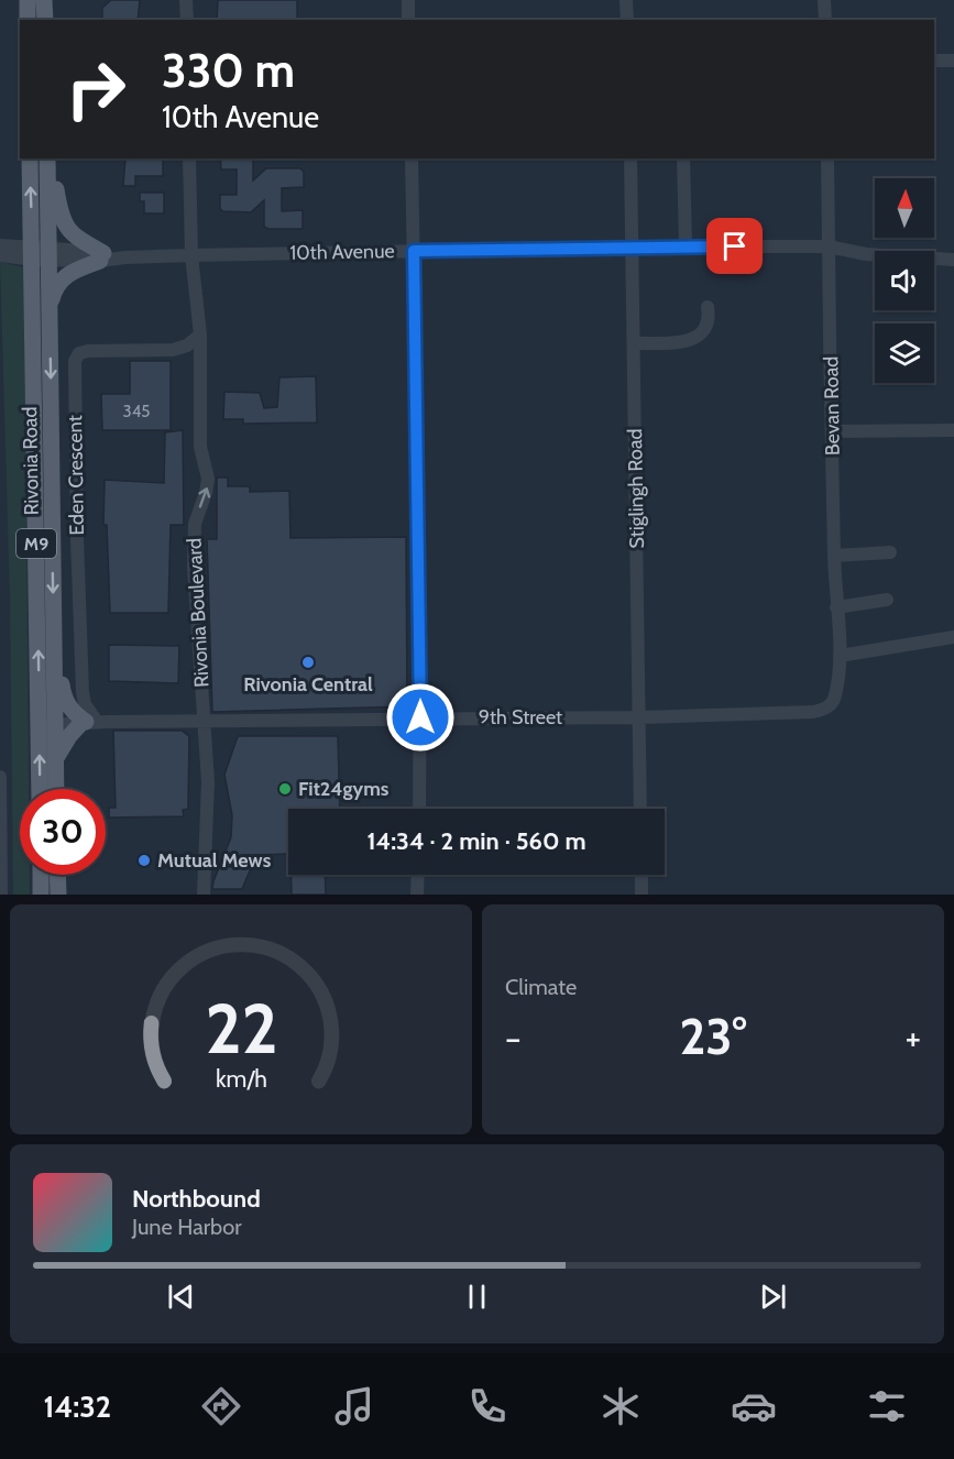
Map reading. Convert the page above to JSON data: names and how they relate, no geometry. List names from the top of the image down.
{
  "streets": {
    "main road": ["Rivonia Road", "M9"],
    "street": [
      "10th Avenue",
      "Bevan Road",
      "Eden Crescent",
      "Stiglingh Road",
      "Rivonia Boulevard",
      "9th Street"
    ]
  },
  "crossings": [
    ["10th Avenue", "Bevan Road"],
    ["10th Avenue", "Rivonia Road"],
    ["10th Avenue", "Stiglingh Road"],
    ["10th Avenue", "Rivonia Boulevard"],
    ["Bevan Road", "9th Street"],
    ["Rivonia Road", "9th Street"],
    ["Eden Crescent", "Rivonia Boulevard"],
    ["Eden Crescent", "9th Street"],
    ["Stiglingh Road", "9th Street"],
    ["Rivonia Boulevard", "9th Street"]
  ],
  "one_way": ["Rivonia Boulevard"],
  "places": ["Rivonia Central", "Fit24gyms", "Mutual Mews"],
  "house_numbers": ["345"],
  "north": "top",
  "page": {
    "turn": ["330 m", "10th Avenue"],
    "limit": "30",
    "trip": "14:34 · 2 min · 560 m",
    "tile": "Climate",
    "heat": ["−", "23°", "+"],
    "song": ["Northbound", "June Harbor"],
    "tabs": "14:32",
    "gauge": ["22", "km/h"]
  }
}
